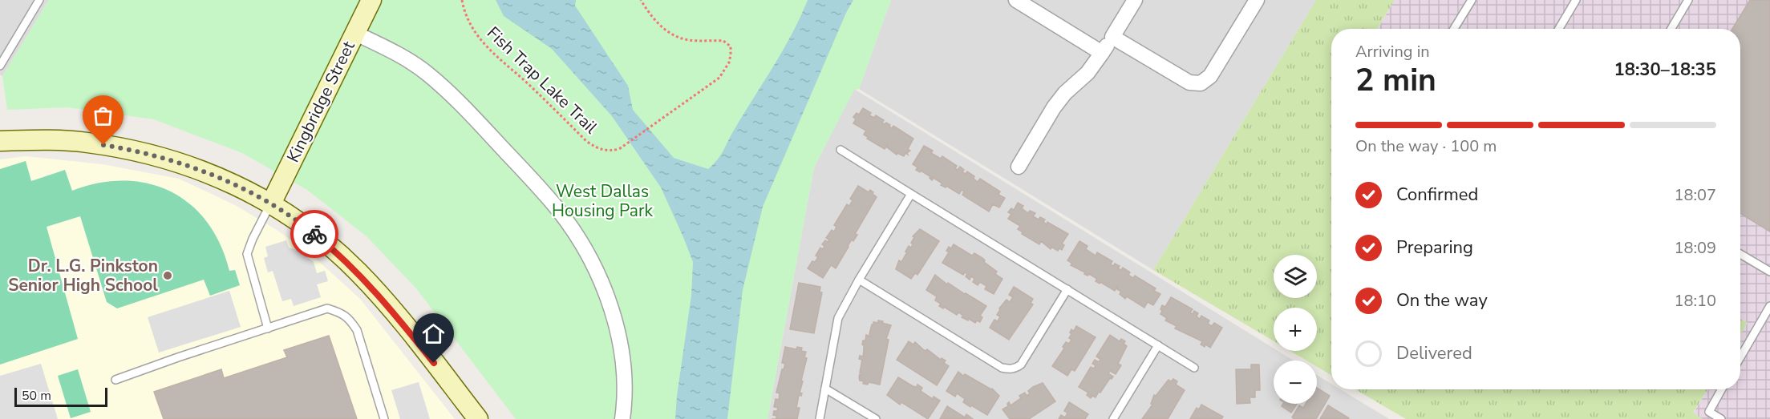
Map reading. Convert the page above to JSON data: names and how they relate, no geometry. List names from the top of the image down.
{
  "streets": {
    "street": ["Kingbridge Street"],
    "path": ["Fish Trap Lake Trail"]
  },
  "parks": ["West Dallas Housing Park"],
  "places": ["Dr. L.G. Pinkston Senior High School"],
  "scale_bar": "50 m",
  "page": {
    "heading": ["2 min", "Arriving in", "18:30–18:35"],
    "bar": "On the way · 100 m",
    "list": [
      ["Confirmed", "18:07"],
      ["Preparing", "18:09"],
      ["On the way", "18:10"],
      "Delivered"
    ],
    "map_buttons": ["+", "−"],
    "scale": "50 m"
  }
}
